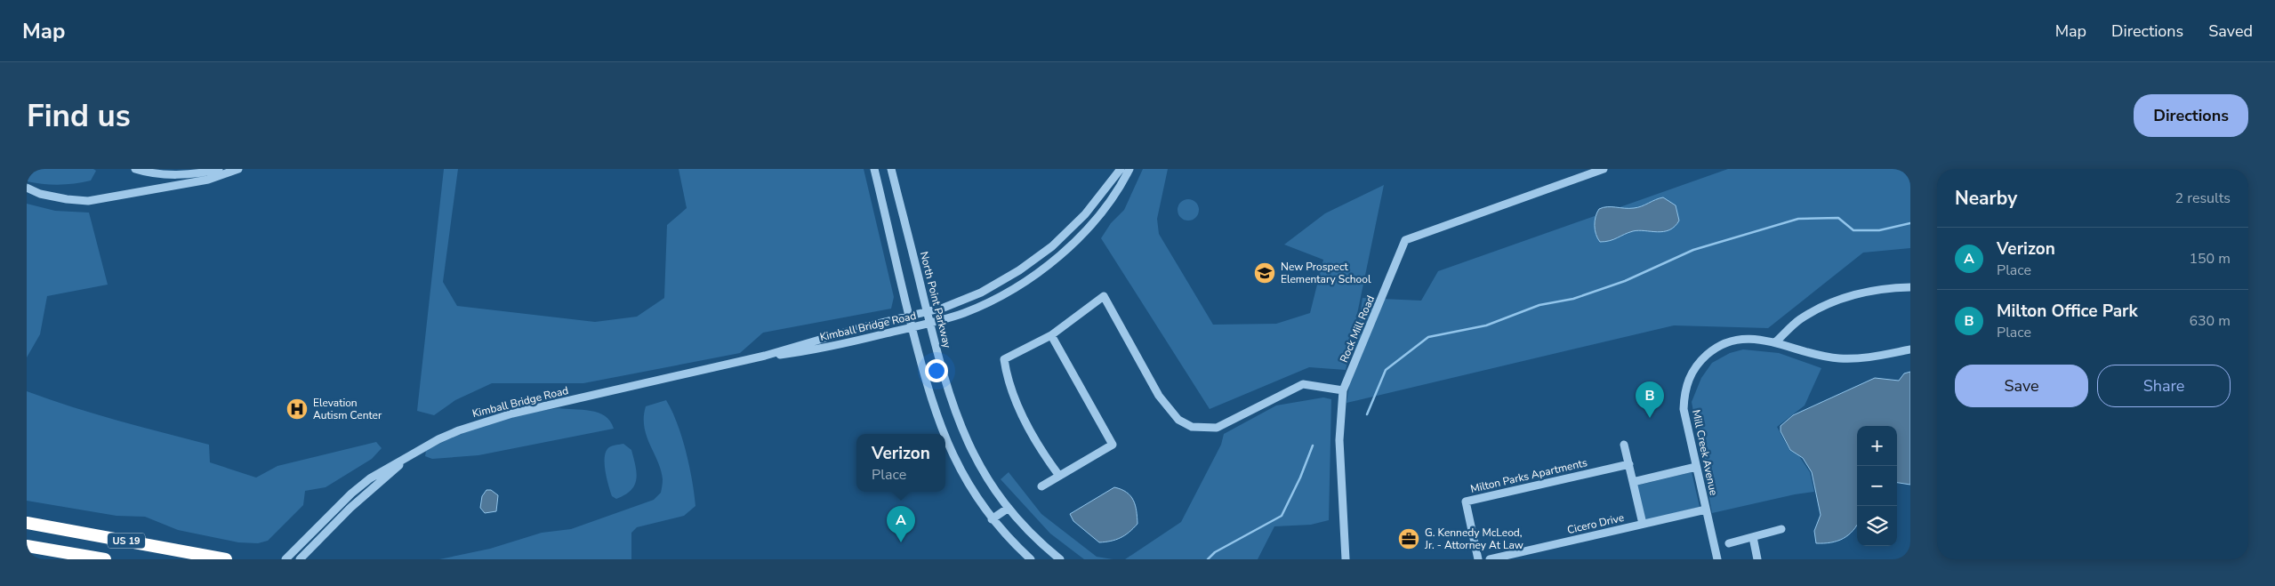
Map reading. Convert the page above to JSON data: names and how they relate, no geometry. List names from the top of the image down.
{
  "streets": {
    "highway": ["US 19"],
    "street": [
      "North Point Parkway",
      "Kimball Bridge Road",
      "Rock Mill Road",
      "Mill Creek Avenue",
      "Milton Parks Apartments",
      "Cicero Drive"
    ]
  },
  "crossings": [
    ["North Point Parkway", "Kimball Bridge Road"],
    ["Mill Creek Avenue", "Cicero Drive"]
  ],
  "places": {
    "school or university": ["New Prospect Elementary School"],
    "hospital": ["Elevation Autism Center"],
    "office": ["G. Kennedy McLeod, Jr. - Attorney At Law"]
  },
  "page": {
    "header": "Map",
    "nav": ["Map", "Directions", "Saved"],
    "buttons": [
      "Directions",
      ["Save", "Share"]
    ],
    "title": "Find us",
    "heading": ["Nearby", "2 results"],
    "list": [
      {
        "mark": "A",
        "name": "Verizon",
        "note": "Place",
        "value": "150 m"
      },
      {
        "mark": "B",
        "name": "Milton Office Park",
        "note": "Place",
        "value": "630 m"
      }
    ],
    "pins": ["B", "A"],
    "map_buttons": ["+", "−"],
    "popup": ["Verizon", "Place"]
  }
}
